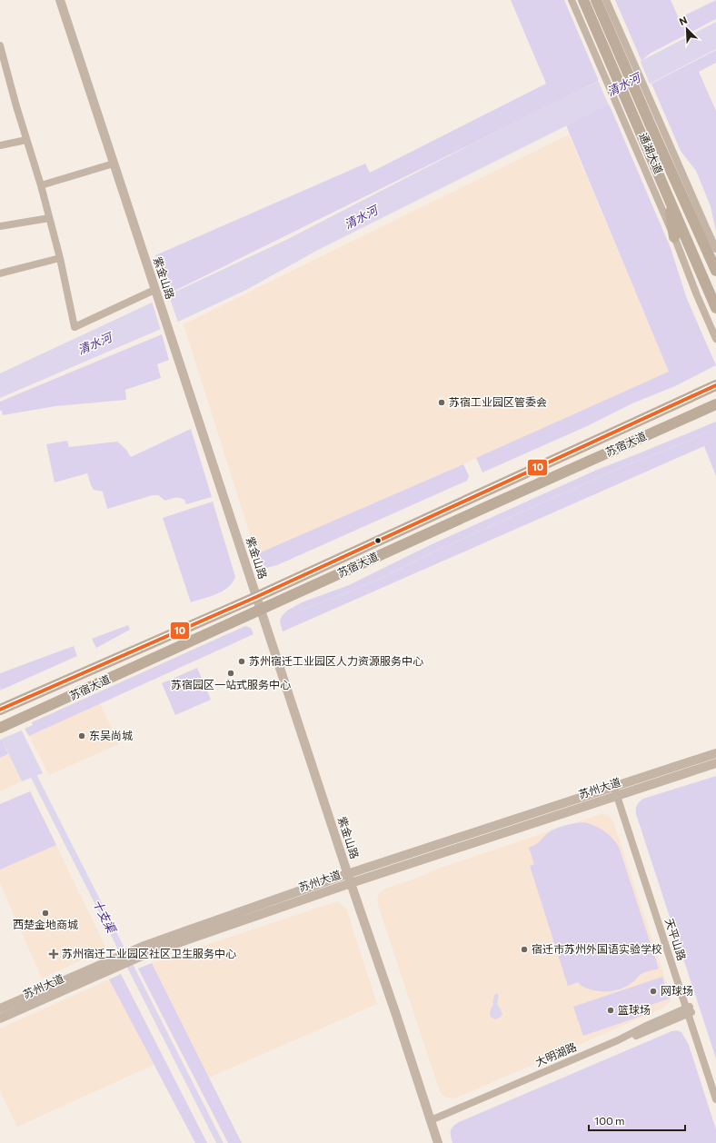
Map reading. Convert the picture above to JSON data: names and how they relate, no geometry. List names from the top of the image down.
{
  "streets": {
    "main road": ["通湖大道", "苏宿大道"],
    "street": [
      "紫金山路",
      "苏州大道",
      "天平山路",
      "大明湖路"
    ]
  },
  "crossings": [
    ["紫金山路", "苏宿大道"],
    ["紫金山路", "苏州大道"],
    ["紫金山路", "大明湖路"],
    ["苏州大道", "天平山路"],
    ["天平山路", "大明湖路"]
  ],
  "water": ["清水河", "十支渠"],
  "places": {
    "other": [
      "苏宿工业园区管委会",
      "苏州宿迁工业园区人力资源服务中心",
      "苏宿园区一站式服务中心",
      "东吴尚城",
      "西楚金地商城",
      "宿迁市苏州外国语实验学校",
      "网球场",
      "篮球场"
    ],
    "health": ["苏州宿迁工业园区社区卫生服务中心"]
  },
  "lines": ["transit line 10"],
  "scale_bar": "100 m",
  "north": "top left"
}
